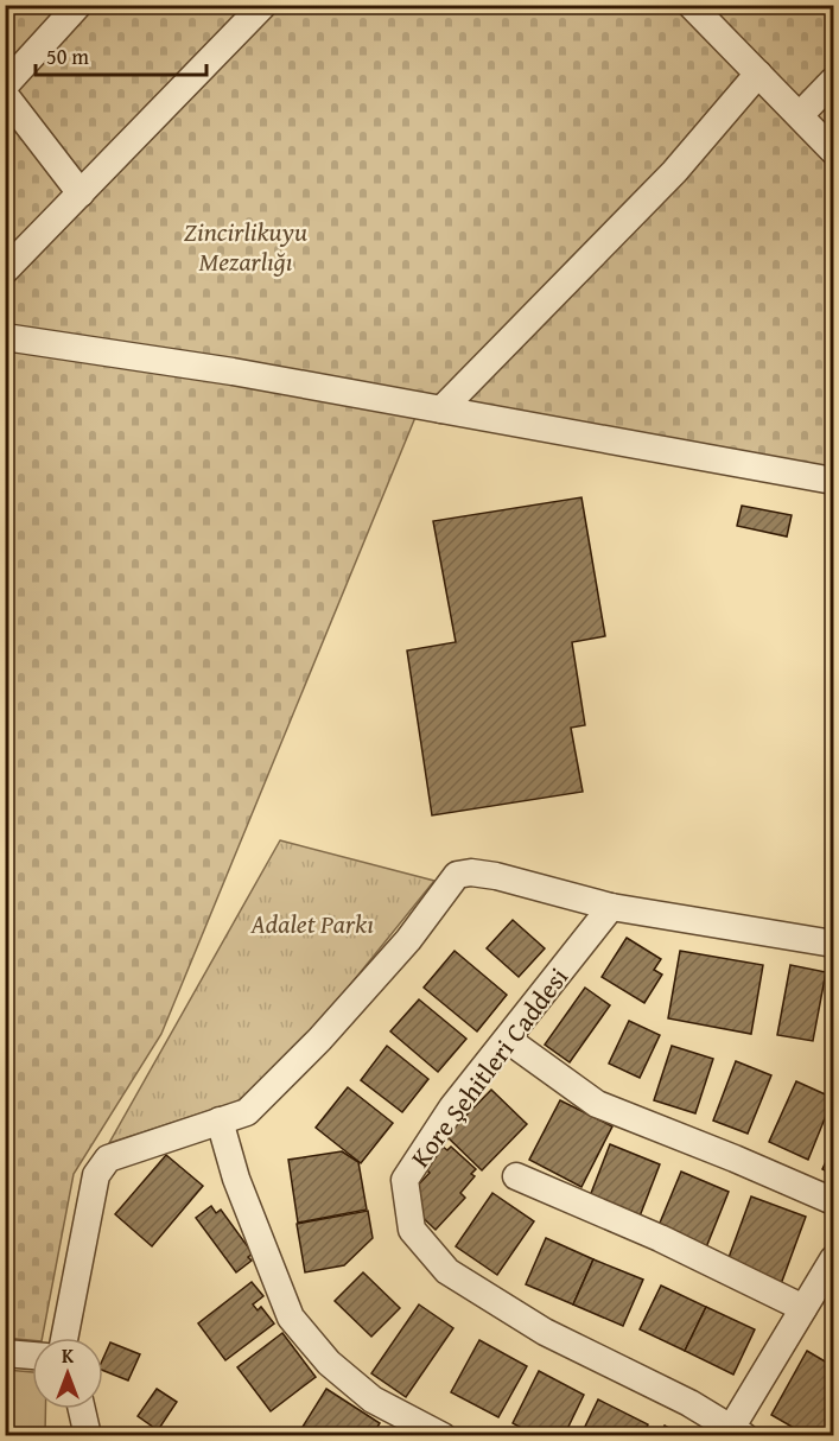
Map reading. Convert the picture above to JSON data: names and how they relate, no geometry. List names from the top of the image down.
{
  "streets": {
    "street": ["Kore Şehitleri Caddesi"]
  },
  "parks": ["Zincirlikuyu Mezarlığı", "Adalet Parkı"],
  "scale_bar": "50 m",
  "north": "top"
}
